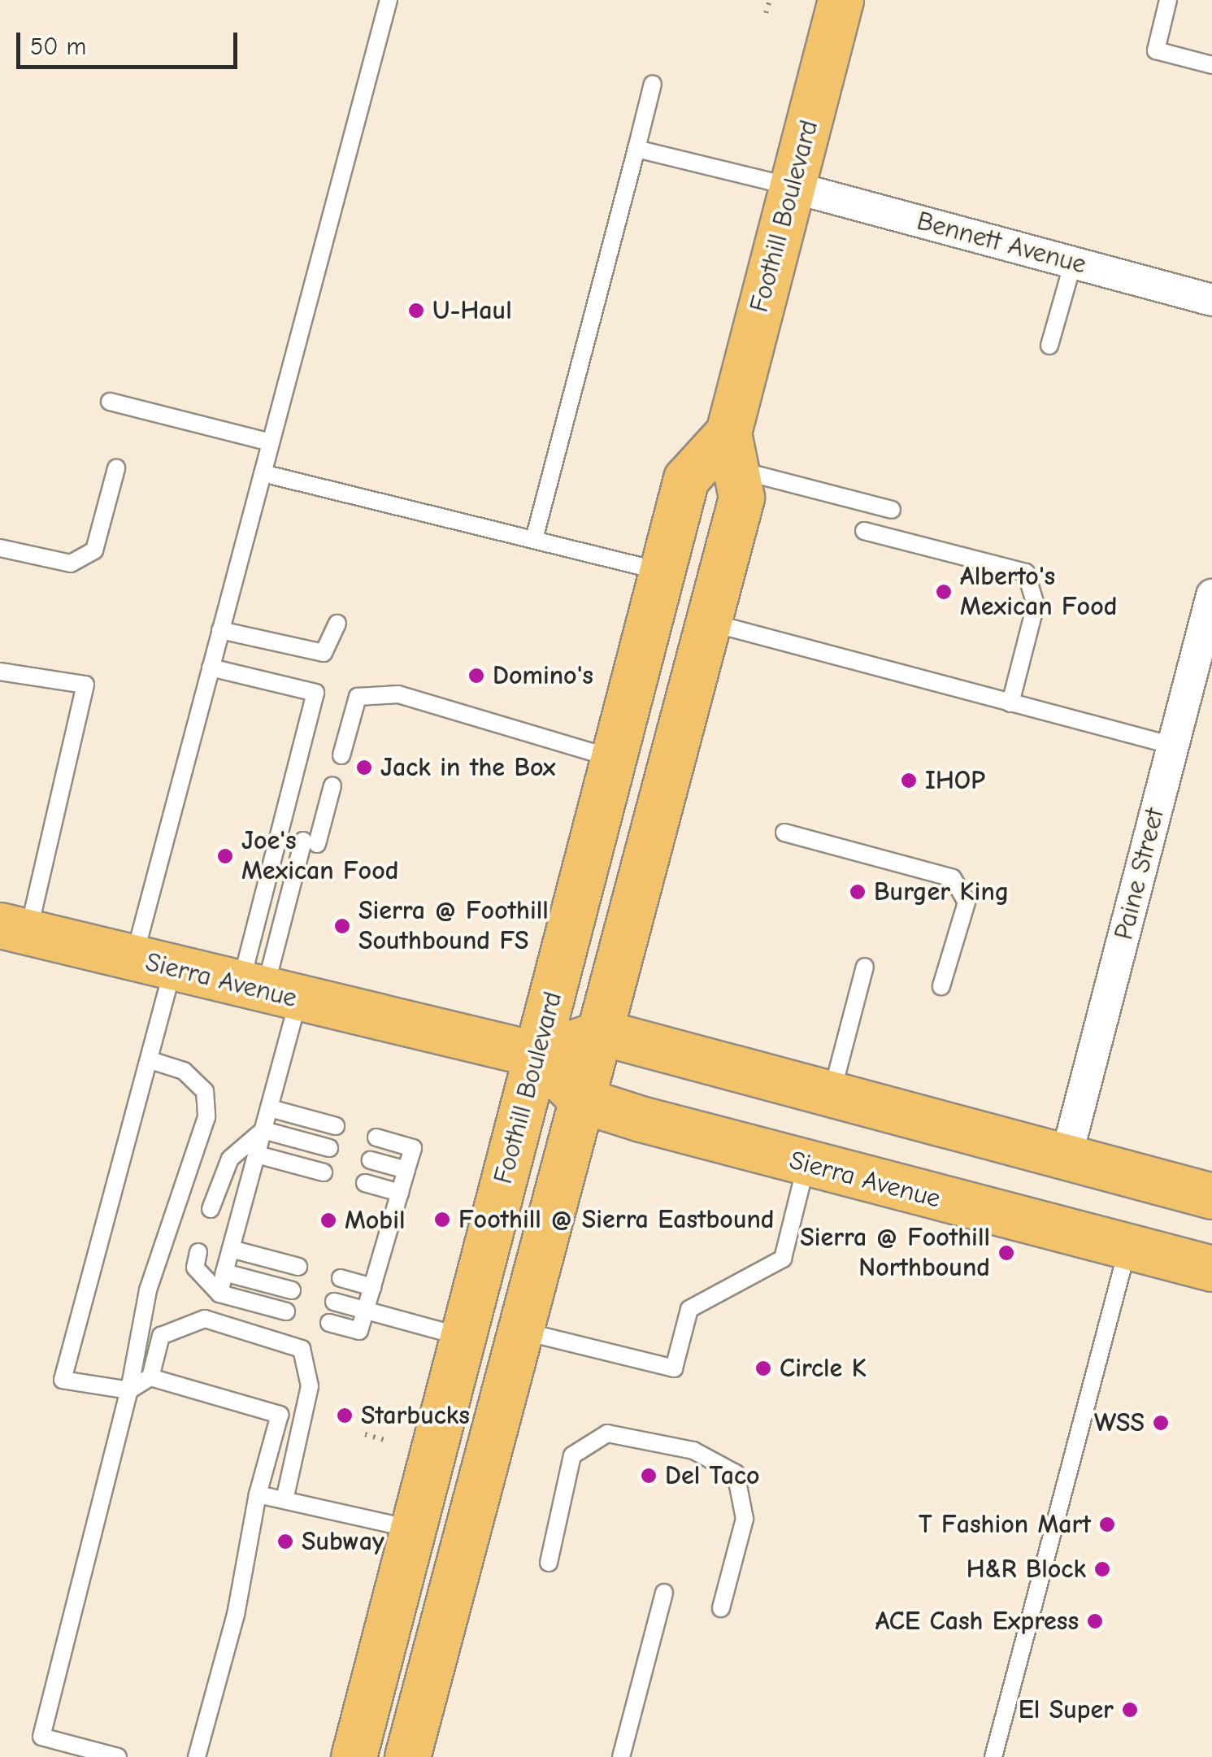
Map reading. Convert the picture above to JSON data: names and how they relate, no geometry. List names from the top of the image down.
{
  "streets": {
    "main road": ["Foothill Boulevard", "Sierra Avenue"],
    "street": ["Bennett Avenue", "Paine Street"]
  },
  "crossings": [
    ["Foothill Boulevard", "Bennett Avenue"],
    ["Foothill Boulevard", "Sierra Avenue"]
  ],
  "places": [
    "U-Haul",
    "Alberto's Mexican Food",
    "Domino's",
    "Jack in the Box",
    "IHOP",
    "Joe's Mexican Food",
    "Burger King",
    "Sierra @ Foothill Southbound FS",
    "Foothill @ Sierra Eastbound",
    "Mobil",
    "Sierra @ Foothill Northbound",
    "Circle K",
    "Starbucks",
    "WSS",
    "Del Taco",
    "T Fashion Mart",
    "Subway",
    "H&R Block",
    "ACE Cash Express",
    "El Super"
  ],
  "scale_bar": "50 m"
}
